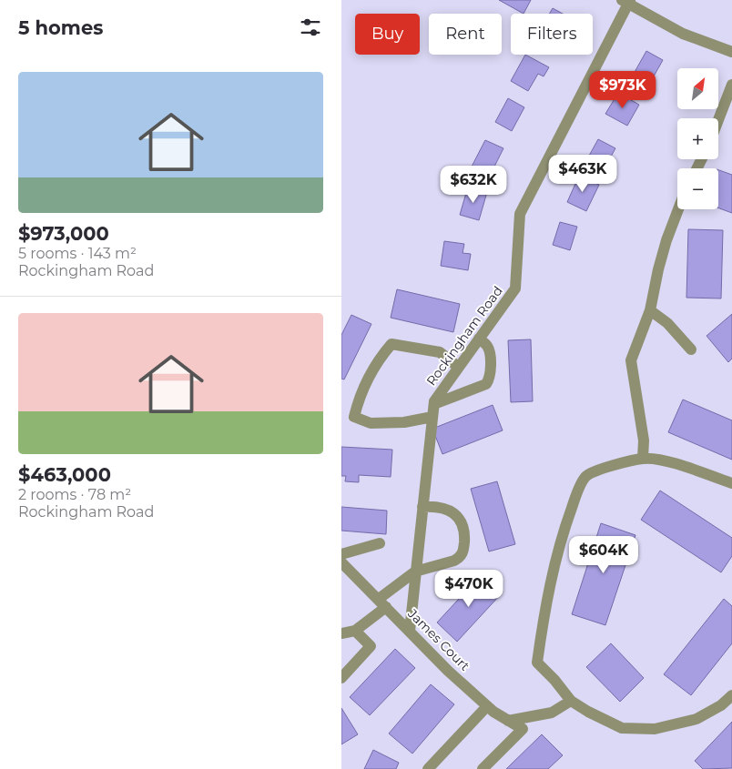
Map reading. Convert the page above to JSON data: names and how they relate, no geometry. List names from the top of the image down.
{
  "streets": {
    "street": ["Rockingham Road", "James Court"]
  },
  "crossings": [
    ["Rockingham Road", "James Court"]
  ],
  "north": "top right",
  "page": {
    "heading": "5 homes",
    "chip": ["Buy", "Rent", "Filters"],
    "list": [
      {
        "name": "$973,000",
        "note": "5 rooms · 143 m² · Rockingham Road"
      },
      {
        "name": "$463,000",
        "note": "2 rooms · 78 m² · Rockingham Road"
      }
    ],
    "map_buttons": ["+", "−"],
    "price": [
      "$973K",
      "$463K",
      "$632K",
      "$604K",
      "$470K"
    ]
  }
}
